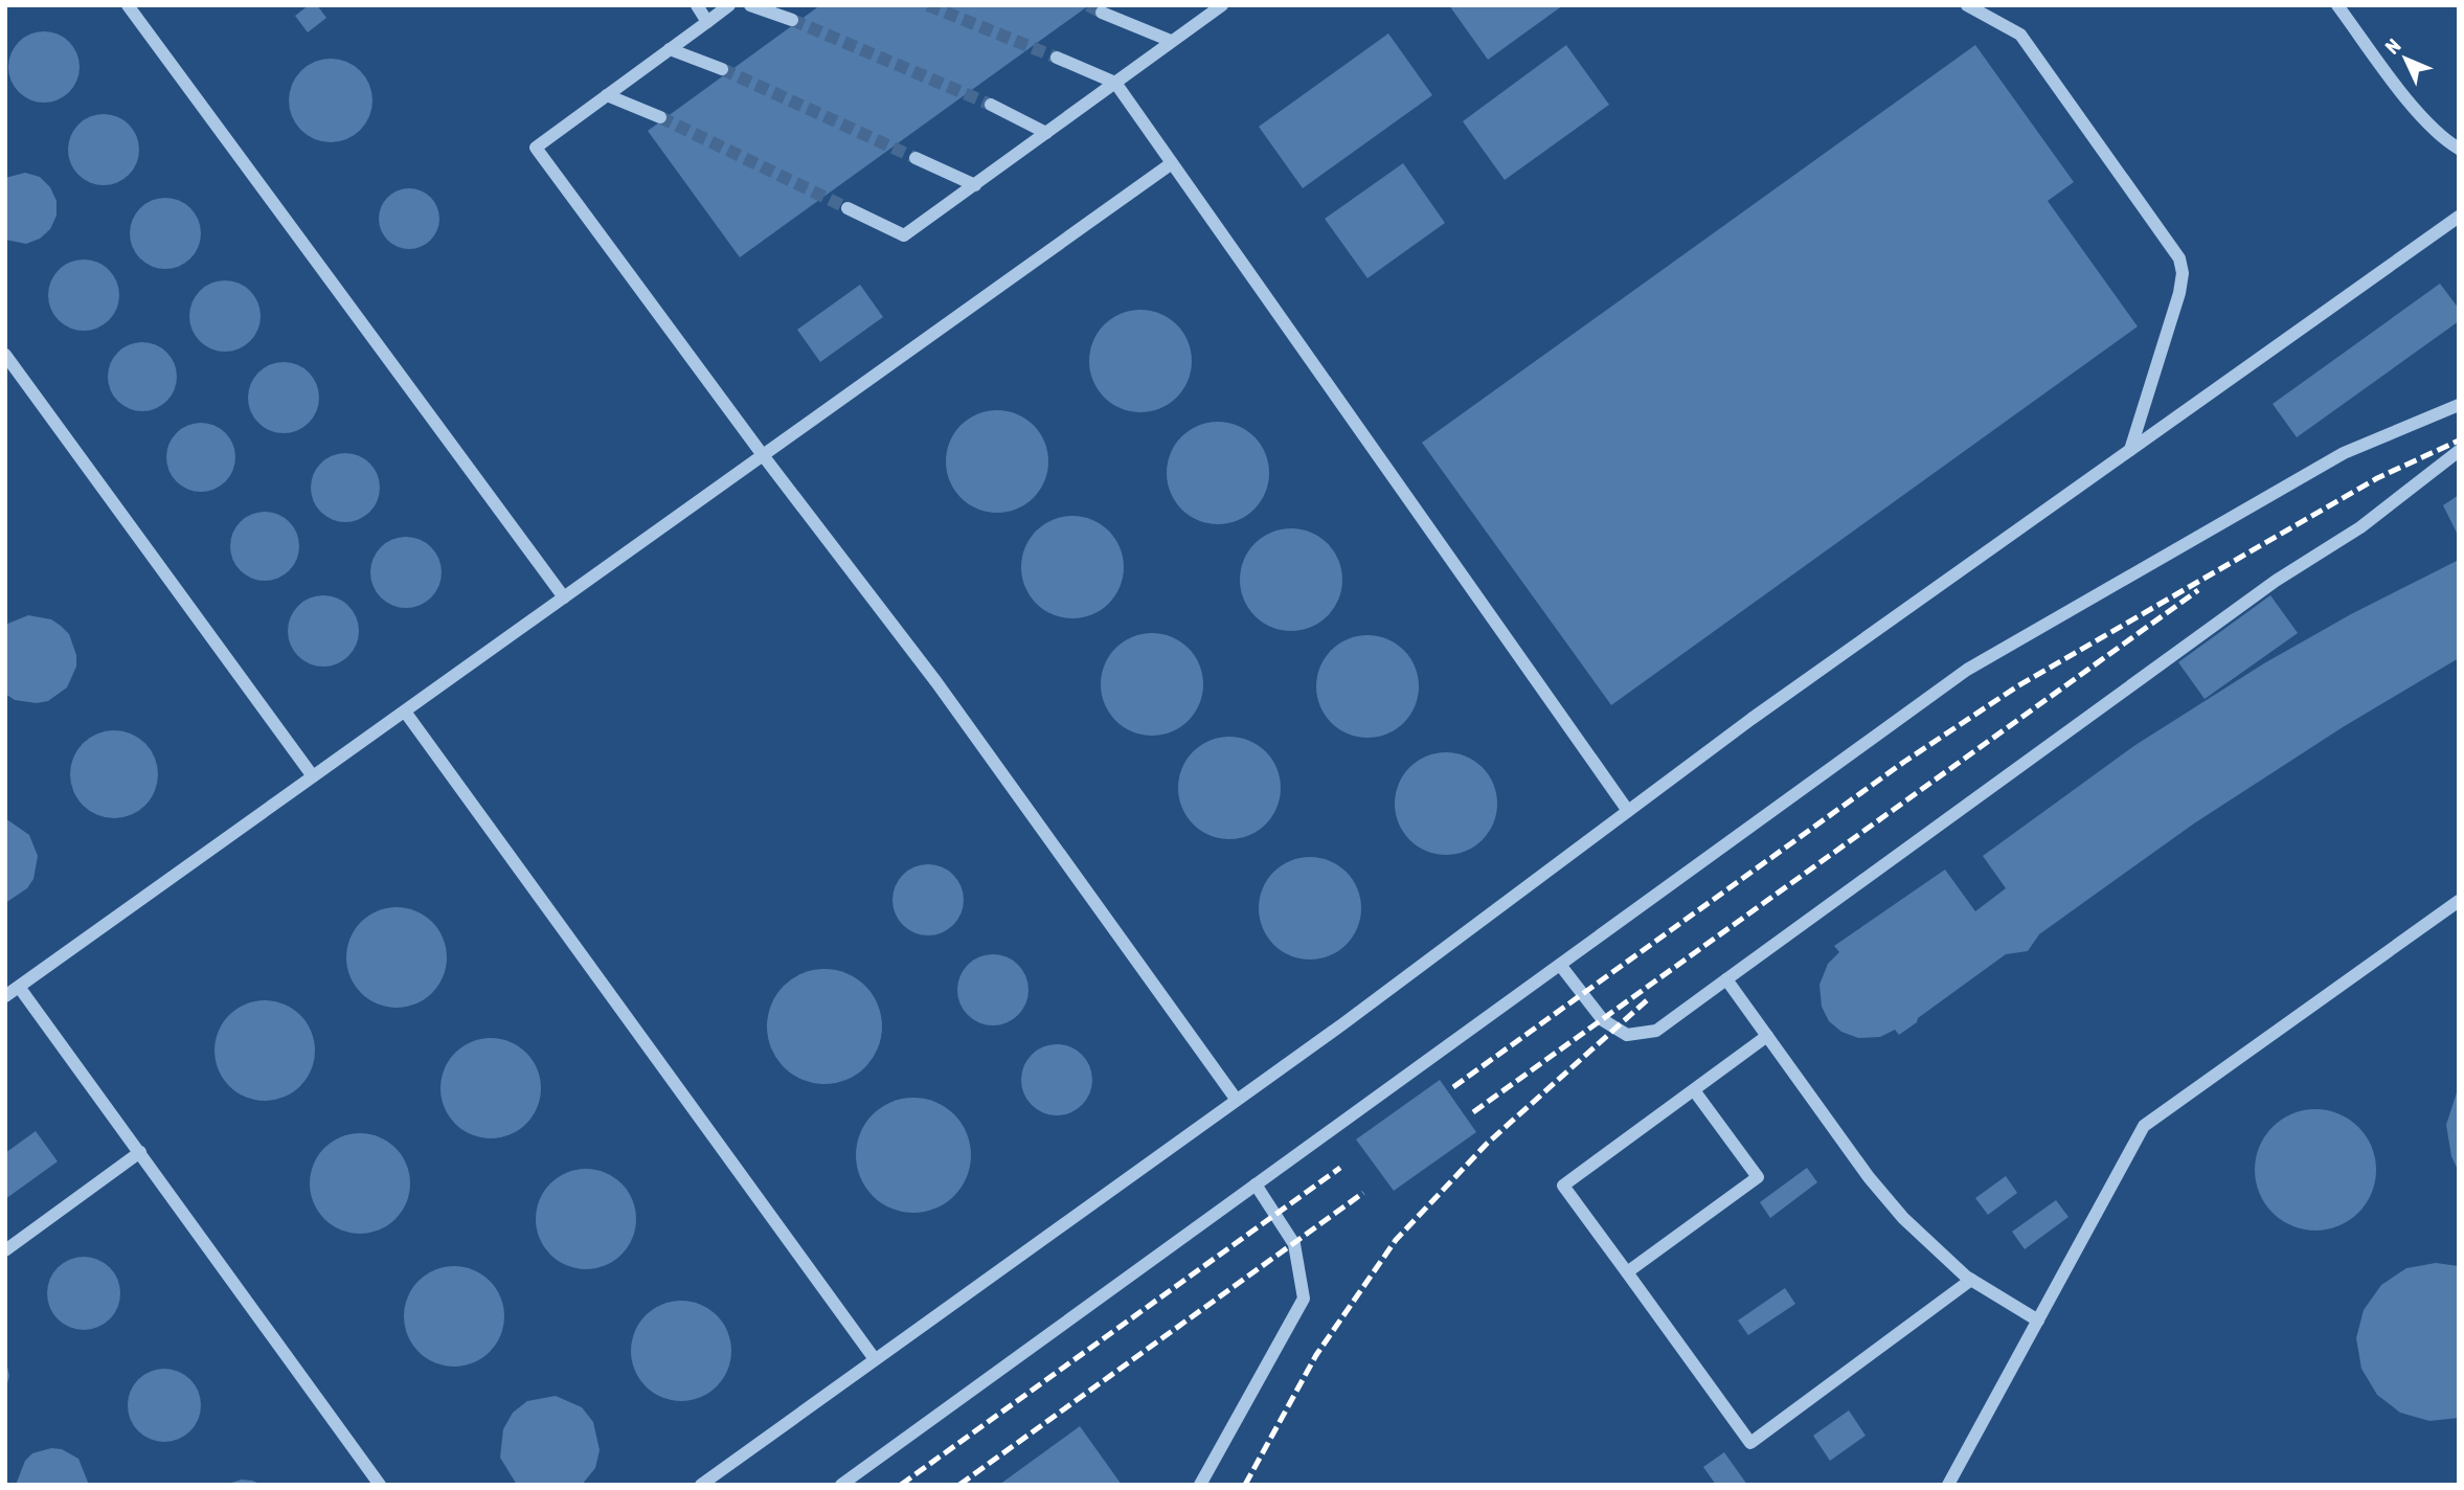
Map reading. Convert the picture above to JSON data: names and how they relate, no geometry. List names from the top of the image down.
{
  "north": "top left"
}
